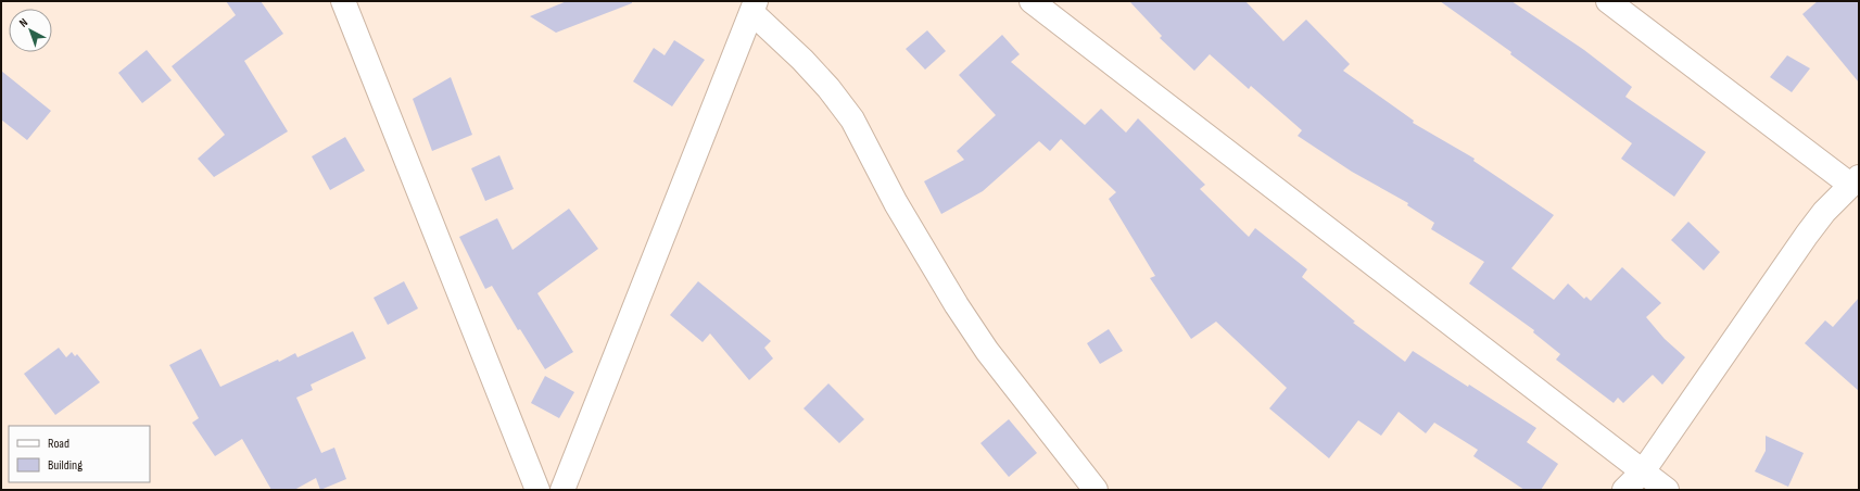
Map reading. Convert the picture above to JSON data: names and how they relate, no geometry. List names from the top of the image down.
{
  "legend": ["Road", "Building"],
  "north": "top left"
}
